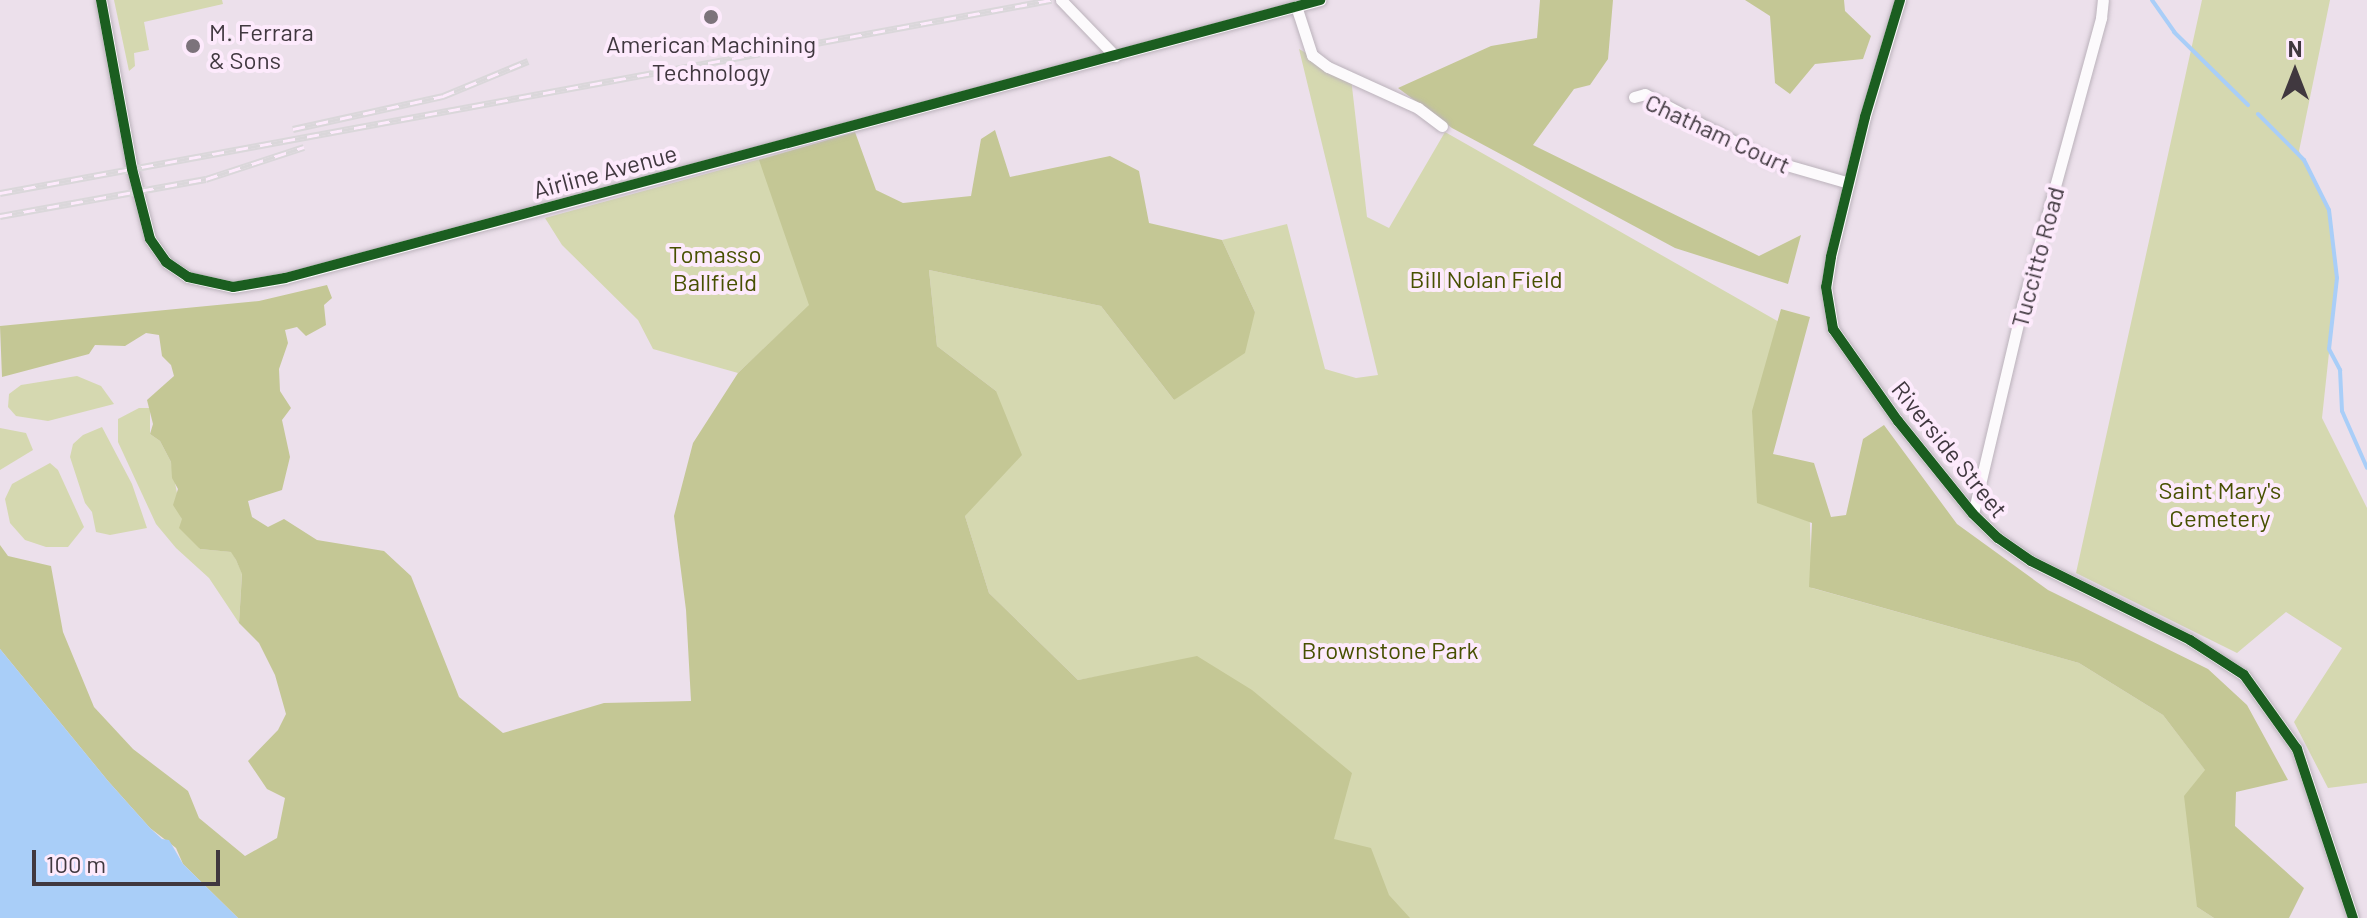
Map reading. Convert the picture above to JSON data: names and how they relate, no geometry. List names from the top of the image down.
{
  "streets": {
    "street": [
      "Chatham Court",
      "Airline Avenue",
      "Tuccitto Road",
      "Riverside Street"
    ]
  },
  "crossings": [
    ["Chatham Court", "Riverside Street"],
    ["Tuccitto Road", "Riverside Street"]
  ],
  "parks": [
    "Tomasso Ballfield",
    "Bill Nolan Field",
    "Saint Mary's Cemetery",
    "Brownstone Park"
  ],
  "places": ["American Machining Technology", "M. Ferrara & Sons"],
  "scale_bar": "100 m",
  "north": "top"
}
